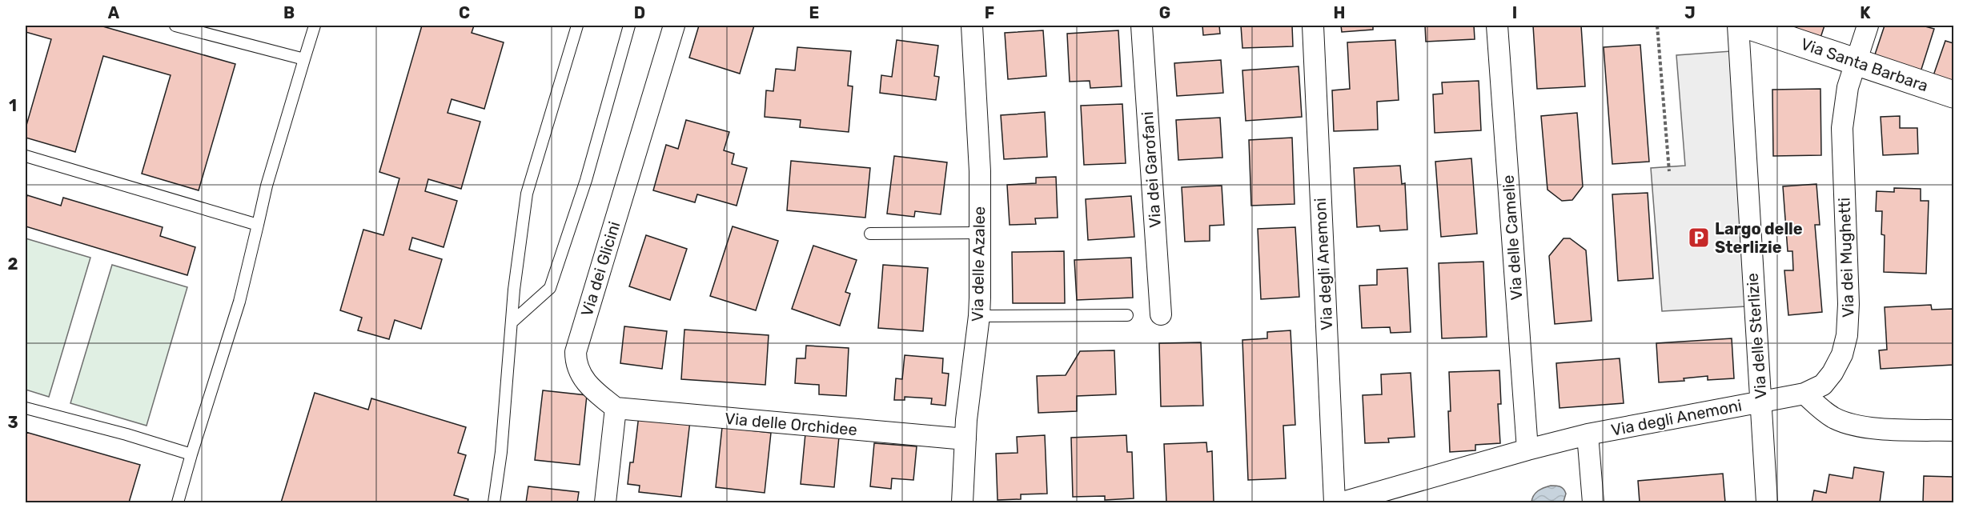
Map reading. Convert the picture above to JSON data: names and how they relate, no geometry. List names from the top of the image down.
{
  "streets": {
    "street": [
      "Via Santa Barbara",
      "Via dei Garofani",
      "Via delle Camelie",
      "Via dei Mughetti",
      "Via delle Azalee",
      "Via degli Anemoni",
      "Via dei Glicini",
      "Via delle Sterlizie",
      "Via delle Orchidee"
    ]
  },
  "crossings": [
    ["Via Santa Barbara", "Via dei Mughetti"],
    ["Via delle Camelie", "Via degli Anemoni"],
    ["Via dei Mughetti", "Via degli Anemoni"],
    ["Via dei Mughetti", "Via delle Sterlizie"],
    ["Via delle Azalee", "Via delle Orchidee"],
    ["Via degli Anemoni", "Via delle Sterlizie"],
    ["Via dei Glicini", "Via delle Orchidee"]
  ],
  "places": {
    "parking": ["Largo delle Sterlizie"]
  },
  "grid": {
    "columns": [
      "A",
      "B",
      "C",
      "D",
      "E",
      "F",
      "G",
      "H",
      "I",
      "J",
      "K"
    ],
    "rows": ["1", "2", "3"]
  }
}
